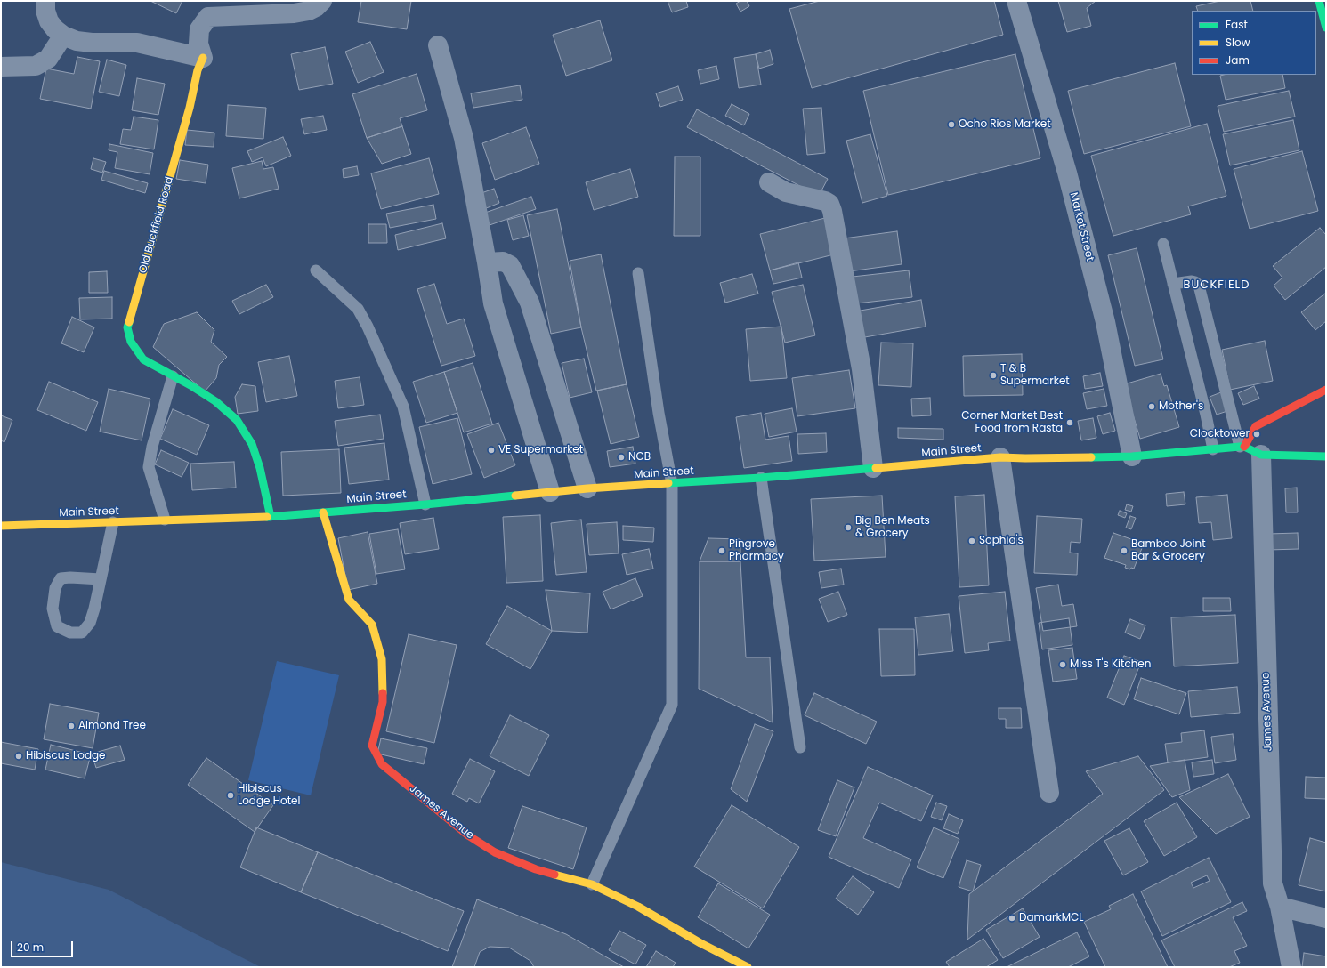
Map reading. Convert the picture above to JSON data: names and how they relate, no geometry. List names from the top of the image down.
{
  "streets": {
    "street": [
      "Old Buckfield Road",
      "Market Street",
      "Main Street",
      "James Avenue"
    ]
  },
  "crossings": [
    ["Old Buckfield Road", "Main Street"],
    ["Market Street", "Main Street"],
    ["Main Street", "James Avenue"]
  ],
  "districts": ["BUCKFIELD"],
  "places": [
    "Ocho Rios Market",
    "T & B Supermarket",
    "Mother's",
    "Corner Market Best Food from Rasta",
    "Clocktower",
    "VE Supermarket",
    "NCB",
    "Big Ben Meats & Grocery",
    "Sophia's",
    "Pingrove Pharmacy",
    "Bamboo Joint Bar & Grocery",
    "Miss T's Kitchen",
    "Almond Tree",
    "Hibiscus Lodge",
    "Hibiscus Lodge Hotel",
    "DamarkMCL"
  ],
  "legend": ["Fast", "Slow", "Jam"],
  "scale_bar": "20 m"
}
